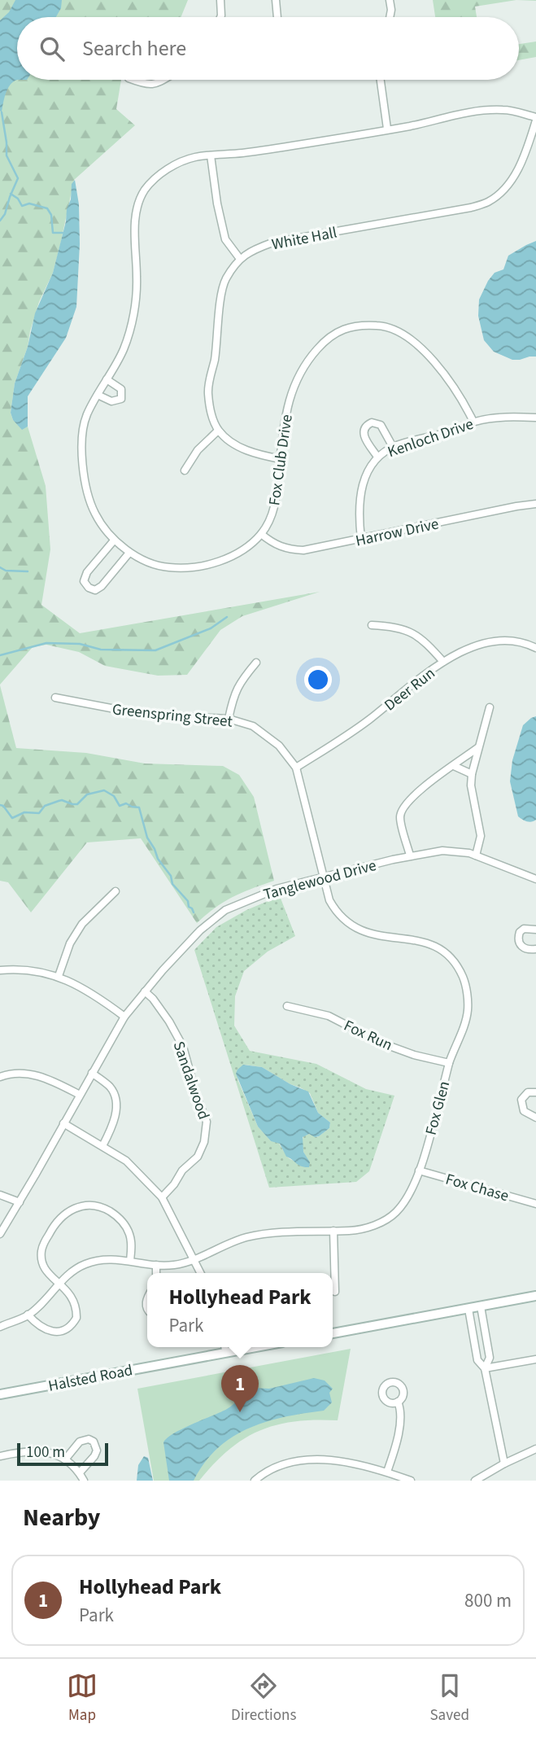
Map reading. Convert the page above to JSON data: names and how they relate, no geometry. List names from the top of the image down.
{
  "streets": {
    "street": [
      "White Hall",
      "Kenloch Drive",
      "Fox Club Drive",
      "Harrow Drive",
      "Deer Run",
      "Greenspring Street",
      "Tanglewood Drive",
      "Fox Run",
      "Sandalwood",
      "Fox Glen",
      "Fox Chase",
      "Halsted Road"
    ]
  },
  "crossings": [
    ["White Hall", "Fox Club Drive"],
    ["Kenloch Drive", "Fox Club Drive"],
    ["Kenloch Drive", "Harrow Drive"],
    ["Fox Club Drive", "Harrow Drive"],
    ["Deer Run", "Greenspring Street"],
    ["Greenspring Street", "Tanglewood Drive"],
    ["Greenspring Street", "Fox Glen"],
    ["Tanglewood Drive", "Sandalwood"],
    ["Tanglewood Drive", "Fox Glen"],
    ["Fox Run", "Fox Glen"],
    ["Fox Glen", "Fox Chase"]
  ],
  "scale_bar": "100 m",
  "page": {
    "search": "Search here",
    "popup": ["Hollyhead Park", "Park"],
    "pins": "1",
    "scale": "100 m",
    "heading": "Nearby",
    "list": [
      {
        "mark": "1",
        "name": "Hollyhead Park",
        "note": "Park",
        "value": "800 m"
      }
    ],
    "nav": ["Map", "Directions", "Saved"]
  }
}
